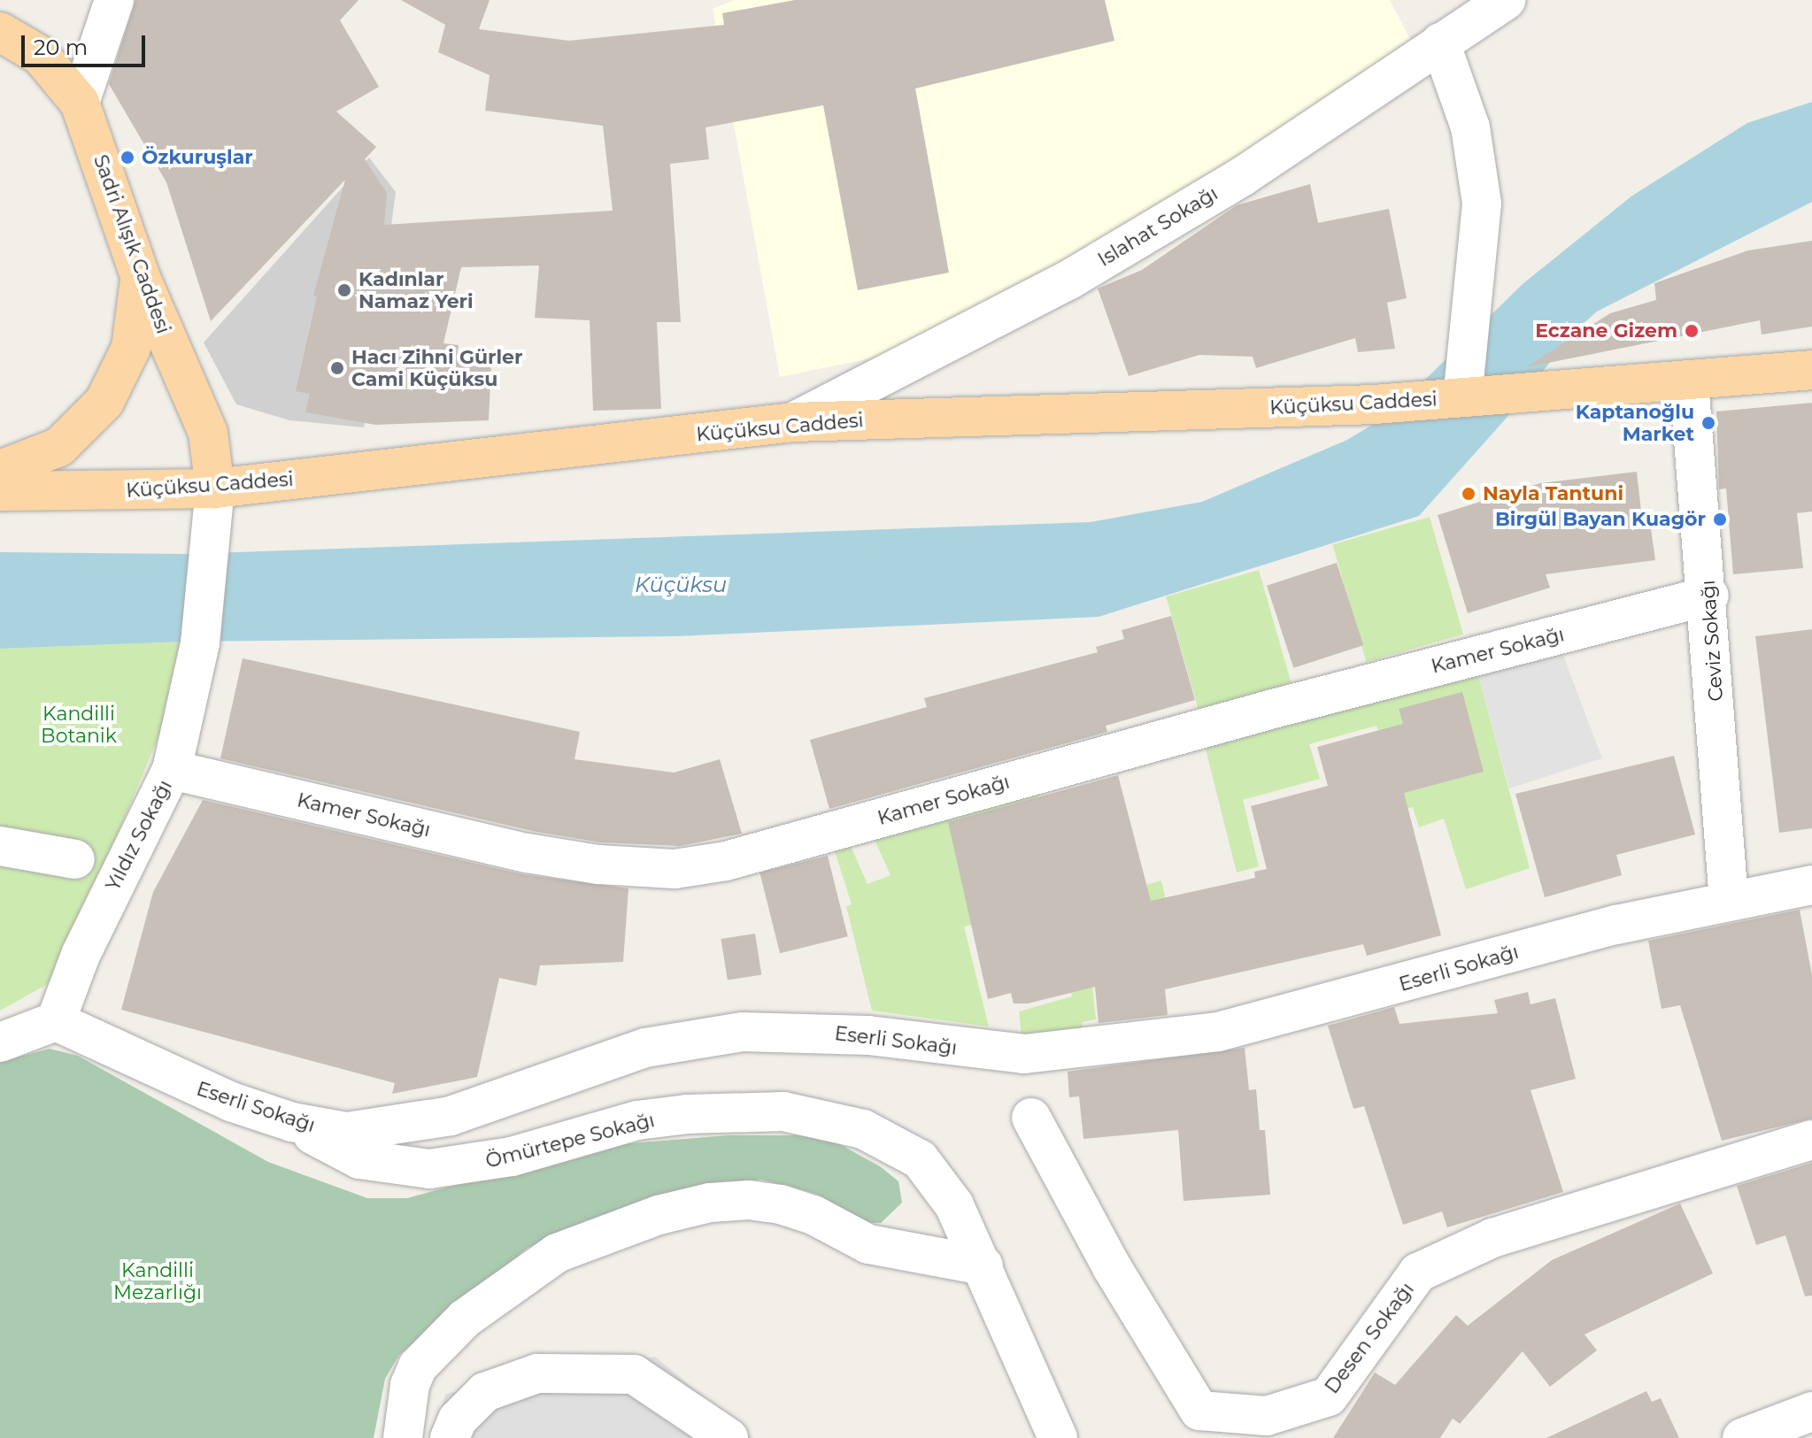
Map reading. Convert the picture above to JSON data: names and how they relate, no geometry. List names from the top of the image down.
{
  "streets": {
    "main road": ["Sadri Alışık Caddesi", "Küçüksu Caddesi"],
    "street": [
      "Islahat Sokağı",
      "Ceviz Sokağı",
      "Kamer Sokağı",
      "Yıldız Sokağı",
      "Eserli Sokağı",
      "Ömürtepe Sokağı",
      "Desen Sokağı"
    ]
  },
  "crossings": [
    ["Islahat Sokağı", "Küçüksu Caddesi"],
    ["Sadri Alışık Caddesi", "Küçüksu Caddesi"],
    ["Sadri Alışık Caddesi", "Yıldız Sokağı"],
    ["Küçüksu Caddesi", "Ceviz Sokağı"],
    ["Küçüksu Caddesi", "Yıldız Sokağı"],
    ["Ceviz Sokağı", "Kamer Sokağı"],
    ["Ceviz Sokağı", "Eserli Sokağı"],
    ["Kamer Sokağı", "Yıldız Sokağı"],
    ["Yıldız Sokağı", "Eserli Sokağı"],
    ["Eserli Sokağı", "Ömürtepe Sokağı"]
  ],
  "water": ["Küçüksu"],
  "parks": ["Kandilli Botanik", "Kandilli Mezarlığı"],
  "places": [
    "Özkuruşlar",
    "Kadınlar Namaz Yeri",
    "Eczane Gizem",
    "Hacı Zihni Gürler Cami Küçüksu",
    "Kaptanoğlu Market",
    "Nayla Tantuni",
    "Birgül Bayan Kuagör"
  ],
  "scale_bar": "20 m"
}
